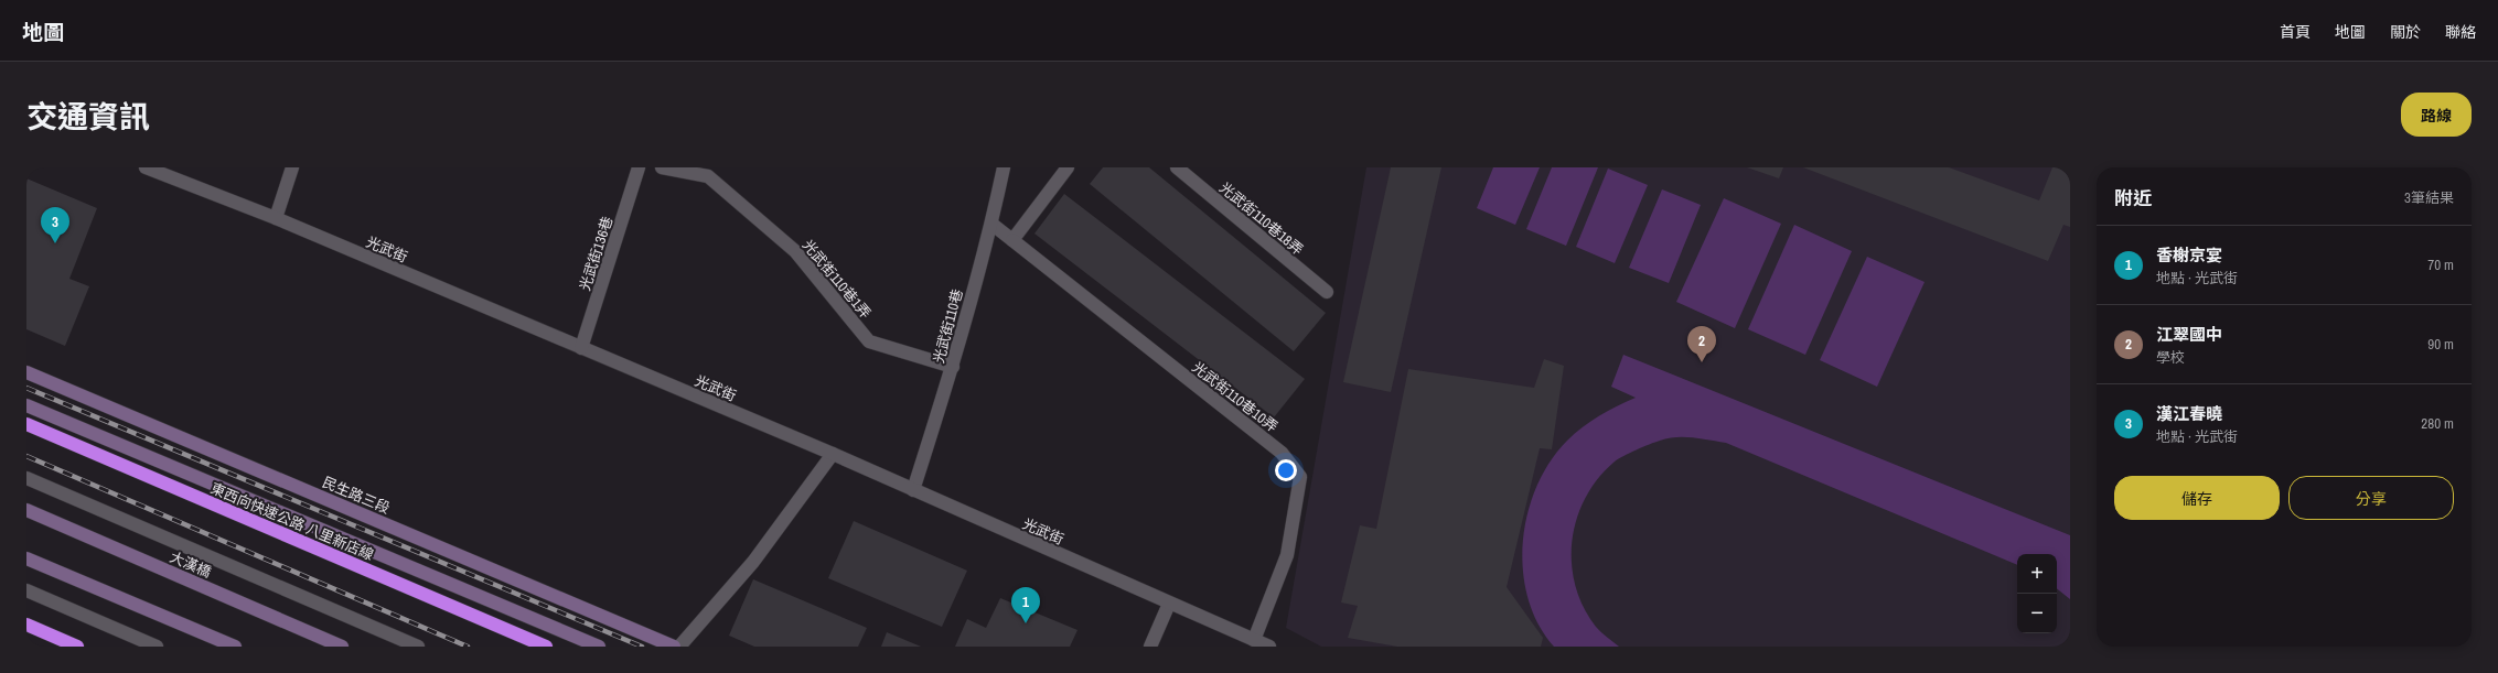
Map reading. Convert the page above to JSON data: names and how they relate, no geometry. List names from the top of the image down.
{
  "streets": {
    "highway": ["東西向快速公路 八里新店線"],
    "street": [
      "光武街110巷18弄",
      "光武街",
      "光武街136巷",
      "光武街110巷1弄",
      "光武街110巷",
      "光武街110巷10弄",
      "民生路三段",
      "大漢橋"
    ]
  },
  "crossings": [
    ["光武街", "光武街136巷"],
    ["光武街", "光武街110巷"],
    ["光武街", "光武街110巷10弄"],
    ["光武街110巷1弄", "光武街110巷"],
    ["光武街110巷", "光武街110巷10弄"]
  ],
  "page": {
    "header": "地圖",
    "nav": [
      "首頁",
      "地圖",
      "關於",
      "聯絡"
    ],
    "title": "交通資訊",
    "buttons": [
      "路線",
      ["儲存", "分享"]
    ],
    "heading": ["附近", "3筆結果"],
    "pins": ["3", "2", "1"],
    "list": [
      {
        "mark": "1",
        "name": "香榭京宴",
        "note": "地點 · 光武街",
        "value": "70 m"
      },
      {
        "mark": "2",
        "name": "江翠國中",
        "note": "學校",
        "value": "90 m"
      },
      {
        "mark": "3",
        "name": "漢江春曉",
        "note": "地點 · 光武街",
        "value": "280 m"
      }
    ],
    "map_buttons": ["+", "−"]
  }
}
